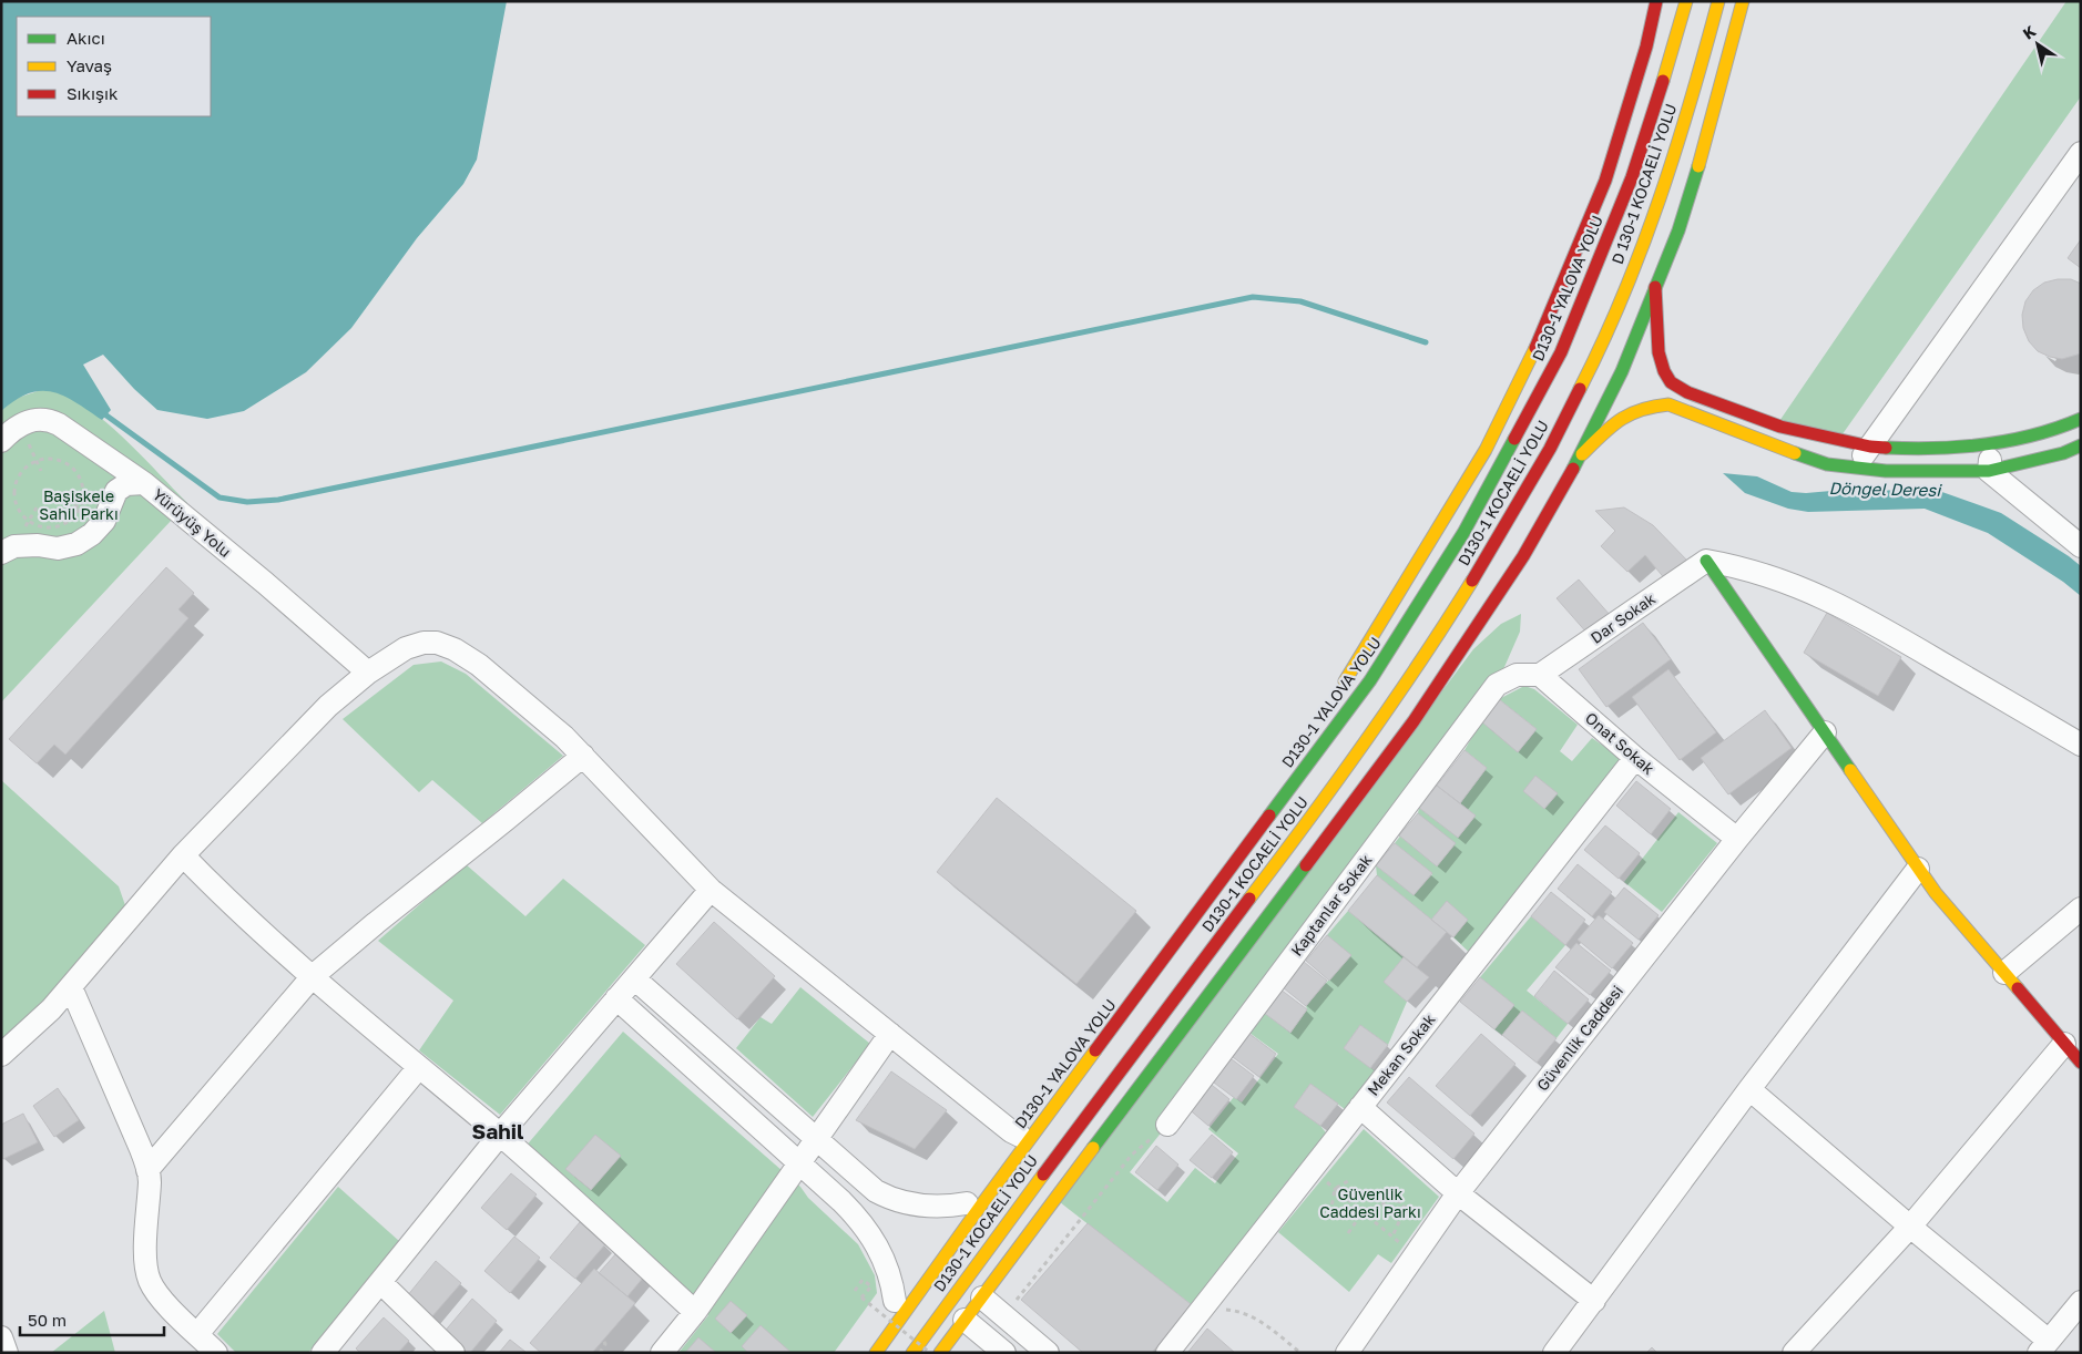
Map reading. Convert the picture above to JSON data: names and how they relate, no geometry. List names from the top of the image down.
{
  "streets": {
    "main road": ["D 130-1 KOCAELİ YOLU", "D130-1 YALOVA YOLU", "D130-1 KOCAELİ YOLU"],
    "street": [
      "Yürüyüş Yolu",
      "Dar Sokak",
      "Onat Sokak",
      "Kaptanlar Sokak",
      "Güvenlik Caddesi",
      "Mekan Sokak"
    ]
  },
  "crossings": [
    ["D 130-1 KOCAELİ YOLU", "D130-1 KOCAELİ YOLU"],
    ["Dar Sokak", "Onat Sokak"],
    ["Dar Sokak", "Kaptanlar Sokak"],
    ["Onat Sokak", "Kaptanlar Sokak"],
    ["Onat Sokak", "Güvenlik Caddesi"],
    ["Onat Sokak", "Mekan Sokak"]
  ],
  "districts": ["Sahil"],
  "water": ["Döngel Deresi"],
  "parks": ["Başiskele Sahil Parkı", "Güvenlik Caddesi Parkı"],
  "legend": ["Akıcı", "Yavaş", "Sıkışık"],
  "scale_bar": "50 m",
  "north": "top left"
}
